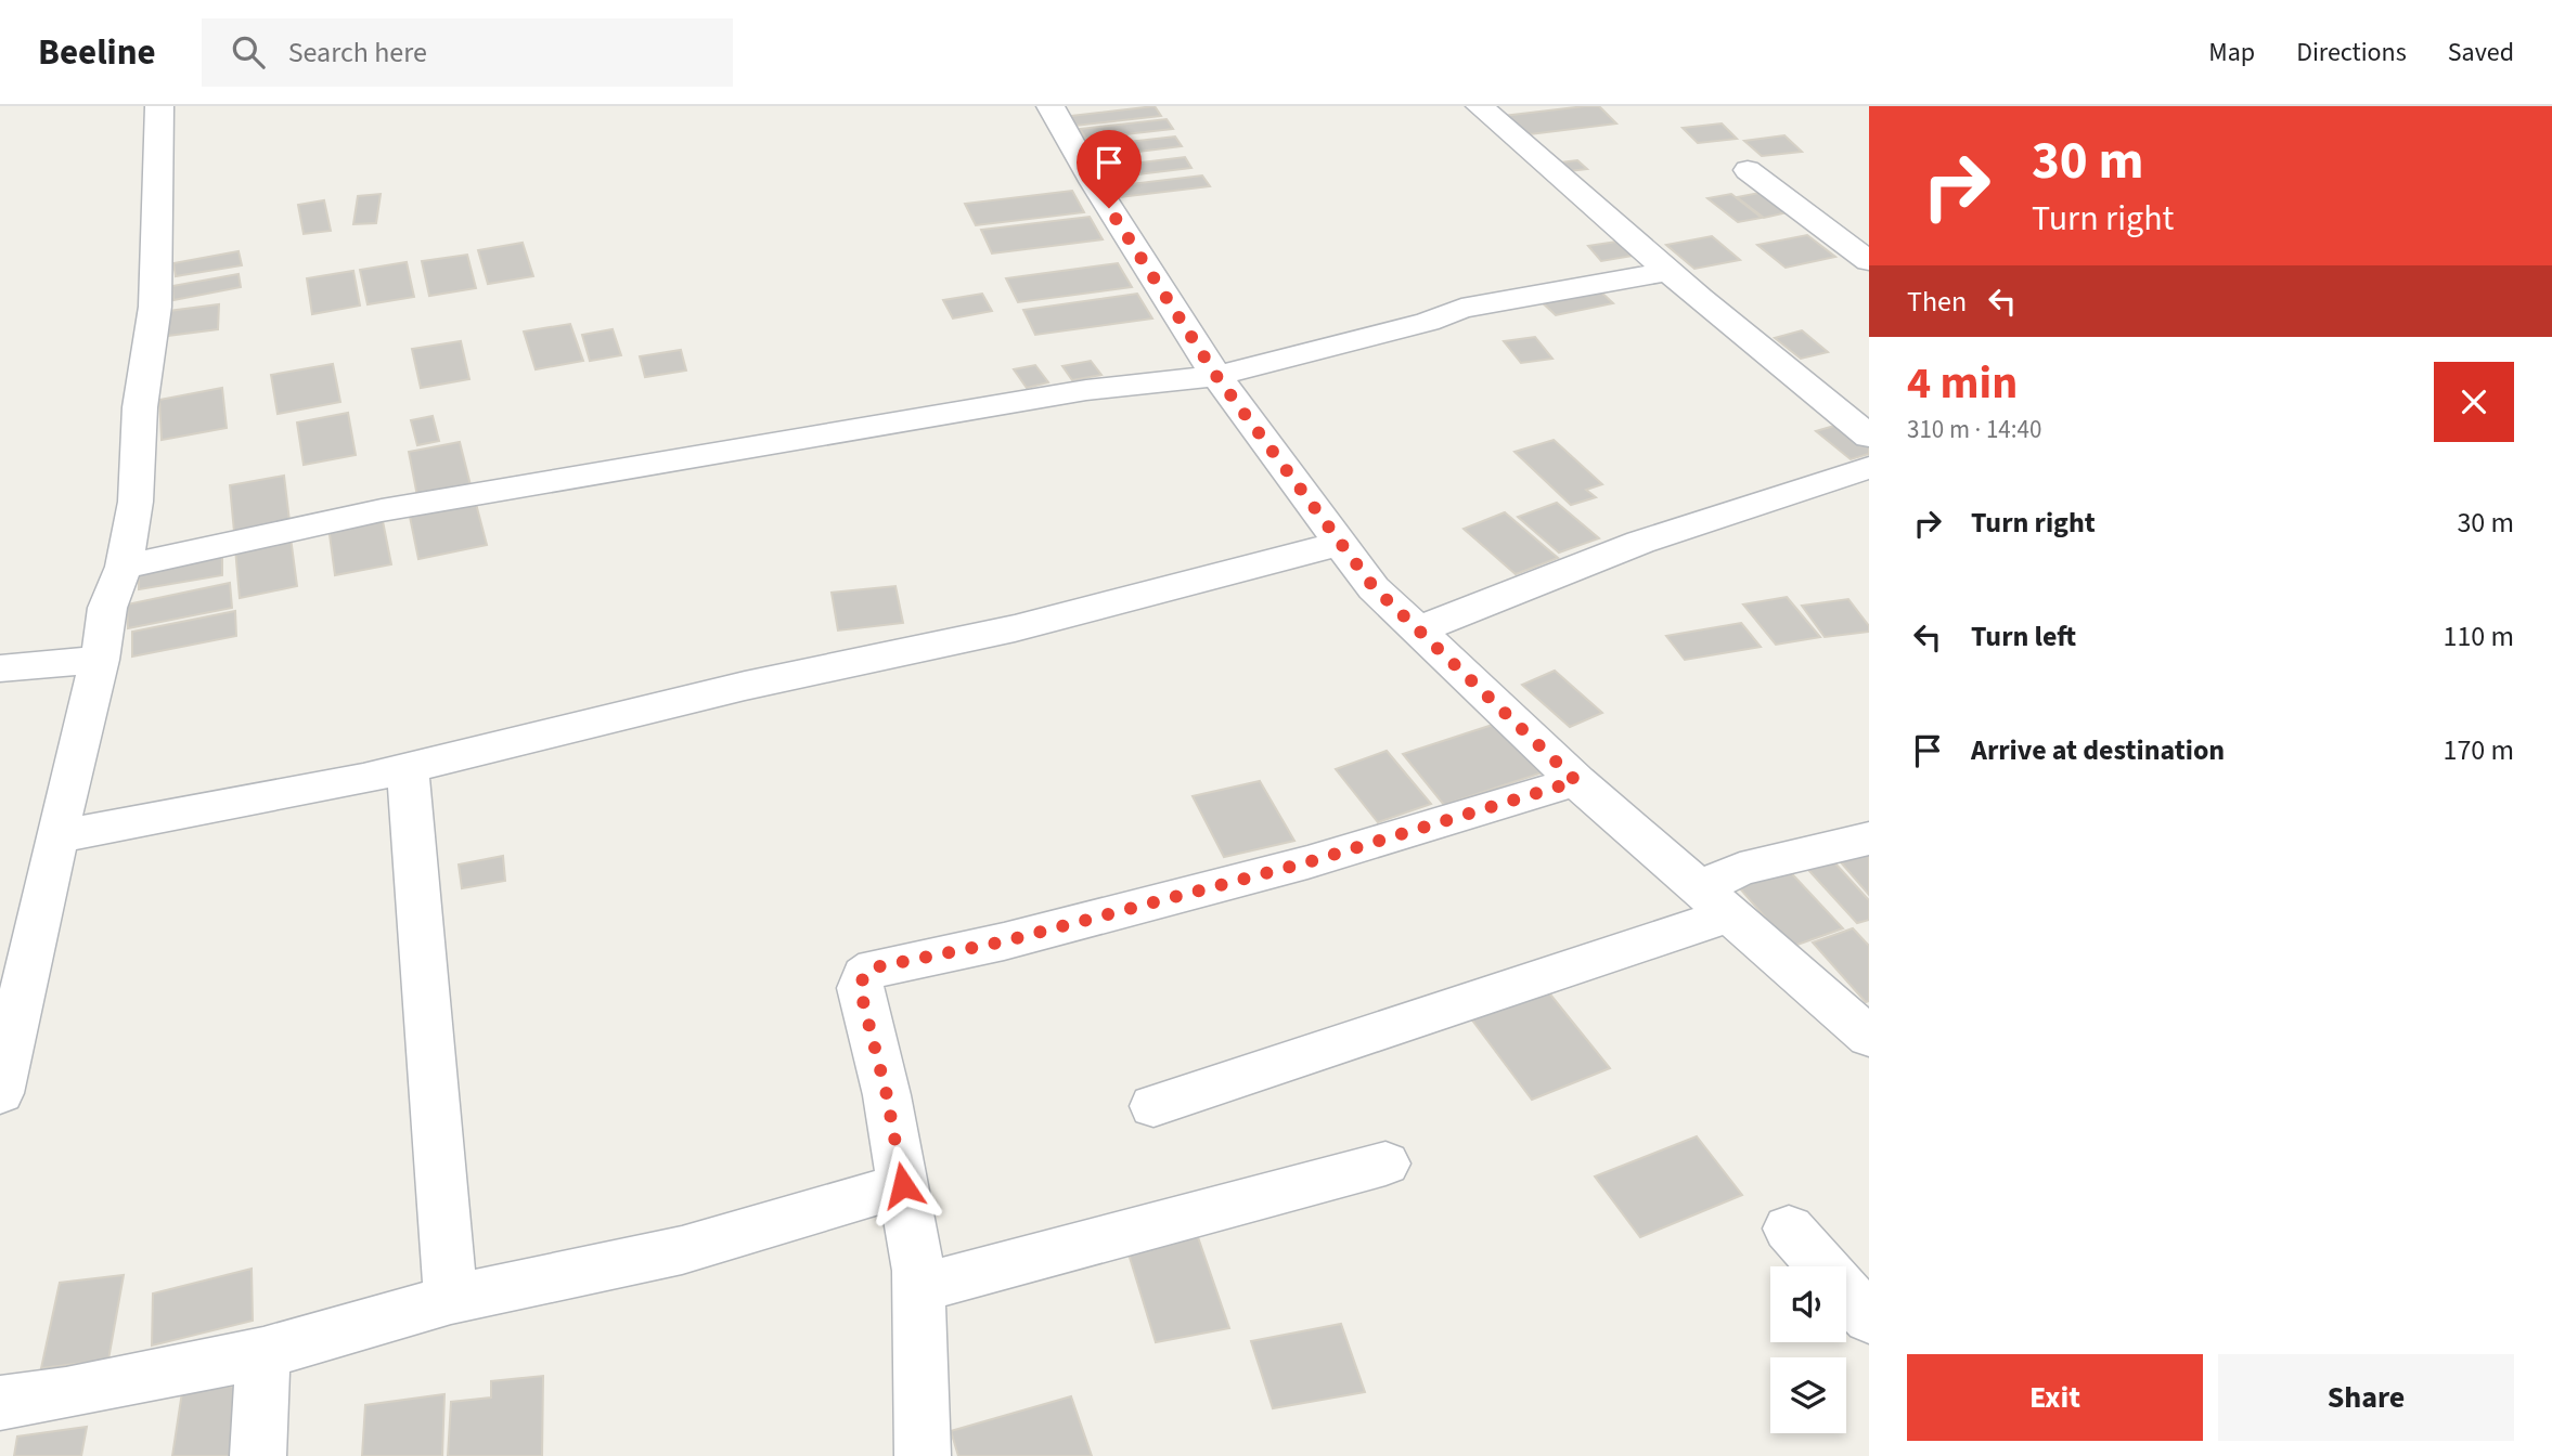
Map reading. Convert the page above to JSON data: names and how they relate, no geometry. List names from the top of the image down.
{
  "page": {
    "header": "Beeline",
    "search": "Search here",
    "nav": ["Map", "Directions", "Saved"],
    "turn": ["30 m", "Turn right"],
    "then": "Then",
    "heading": ["4 min", "310 m · 14:40"],
    "list": [
      {
        "name": "Turn right",
        "value": "30 m"
      },
      {
        "name": "Turn left",
        "value": "110 m"
      },
      {
        "name": "Arrive at destination",
        "value": "170 m"
      }
    ],
    "buttons": ["Exit", "Share"]
  }
}
